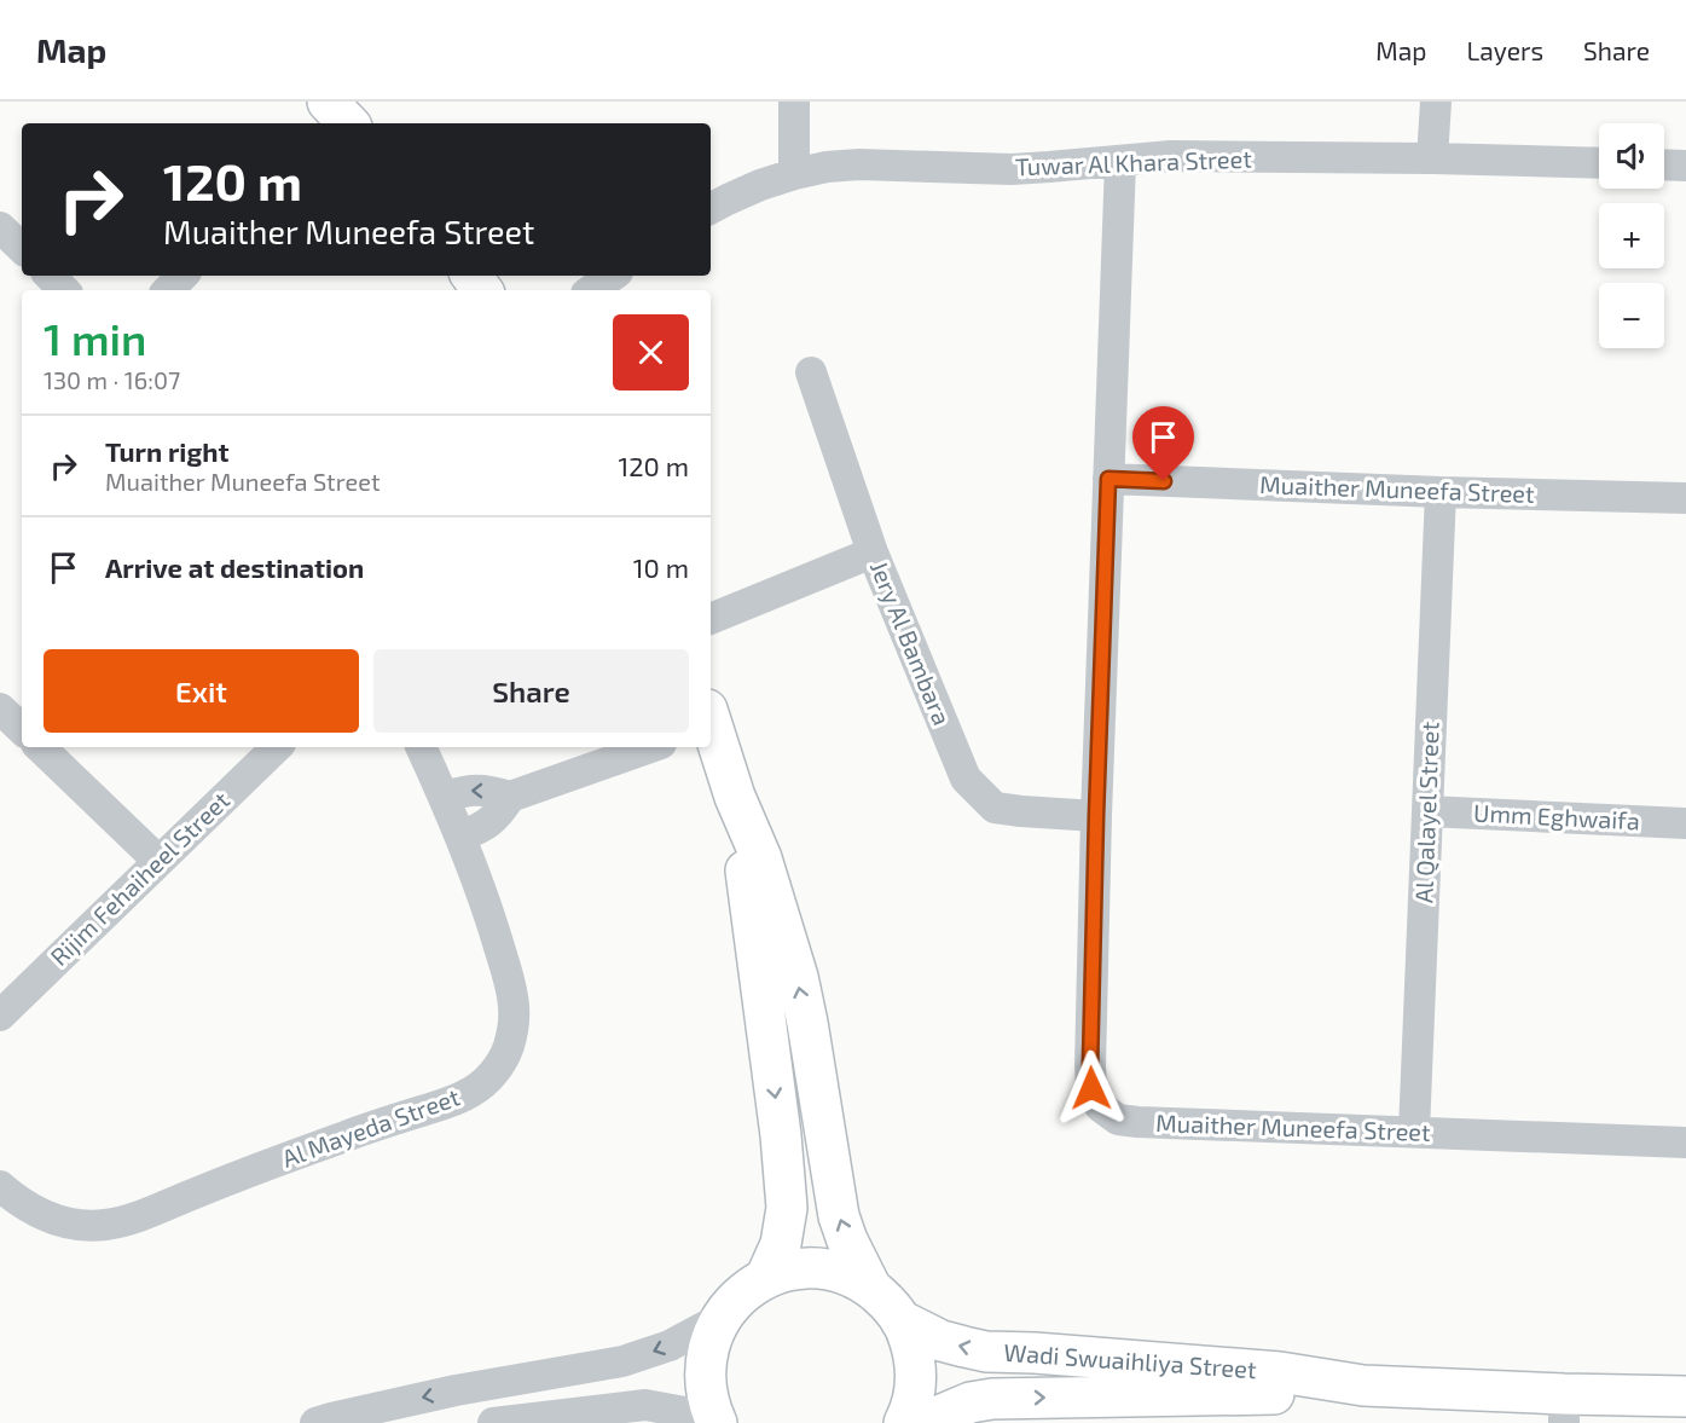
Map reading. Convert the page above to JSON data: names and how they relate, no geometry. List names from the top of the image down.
{
  "streets": {
    "street": [
      "Tuwar Al Khara Street",
      "Muaither Muneefa Street",
      "Jery Al Bambara",
      "Al Qalayel Street",
      "Umm Eghwaifa",
      "Rijim Fehaiheel Street",
      "Al Mayeda Street",
      "Wadi Swuaihliya Street"
    ]
  },
  "crossings": [
    ["Tuwar Al Khara Street", "Muaither Muneefa Street"],
    ["Muaither Muneefa Street", "Jery Al Bambara"],
    ["Muaither Muneefa Street", "Al Qalayel Street"],
    ["Al Qalayel Street", "Umm Eghwaifa"]
  ],
  "page": {
    "header": "Map",
    "nav": ["Map", "Layers", "Share"],
    "map_buttons": ["+", "−"],
    "turn": ["120 m", "Muaither Muneefa Street"],
    "heading": ["1 min", "130 m · 16:07"],
    "list": [
      {
        "name": "Turn right",
        "note": "Muaither Muneefa Street",
        "value": "120 m"
      },
      {
        "name": "Arrive at destination",
        "value": "10 m"
      }
    ],
    "buttons": ["Exit", "Share"]
  }
}
